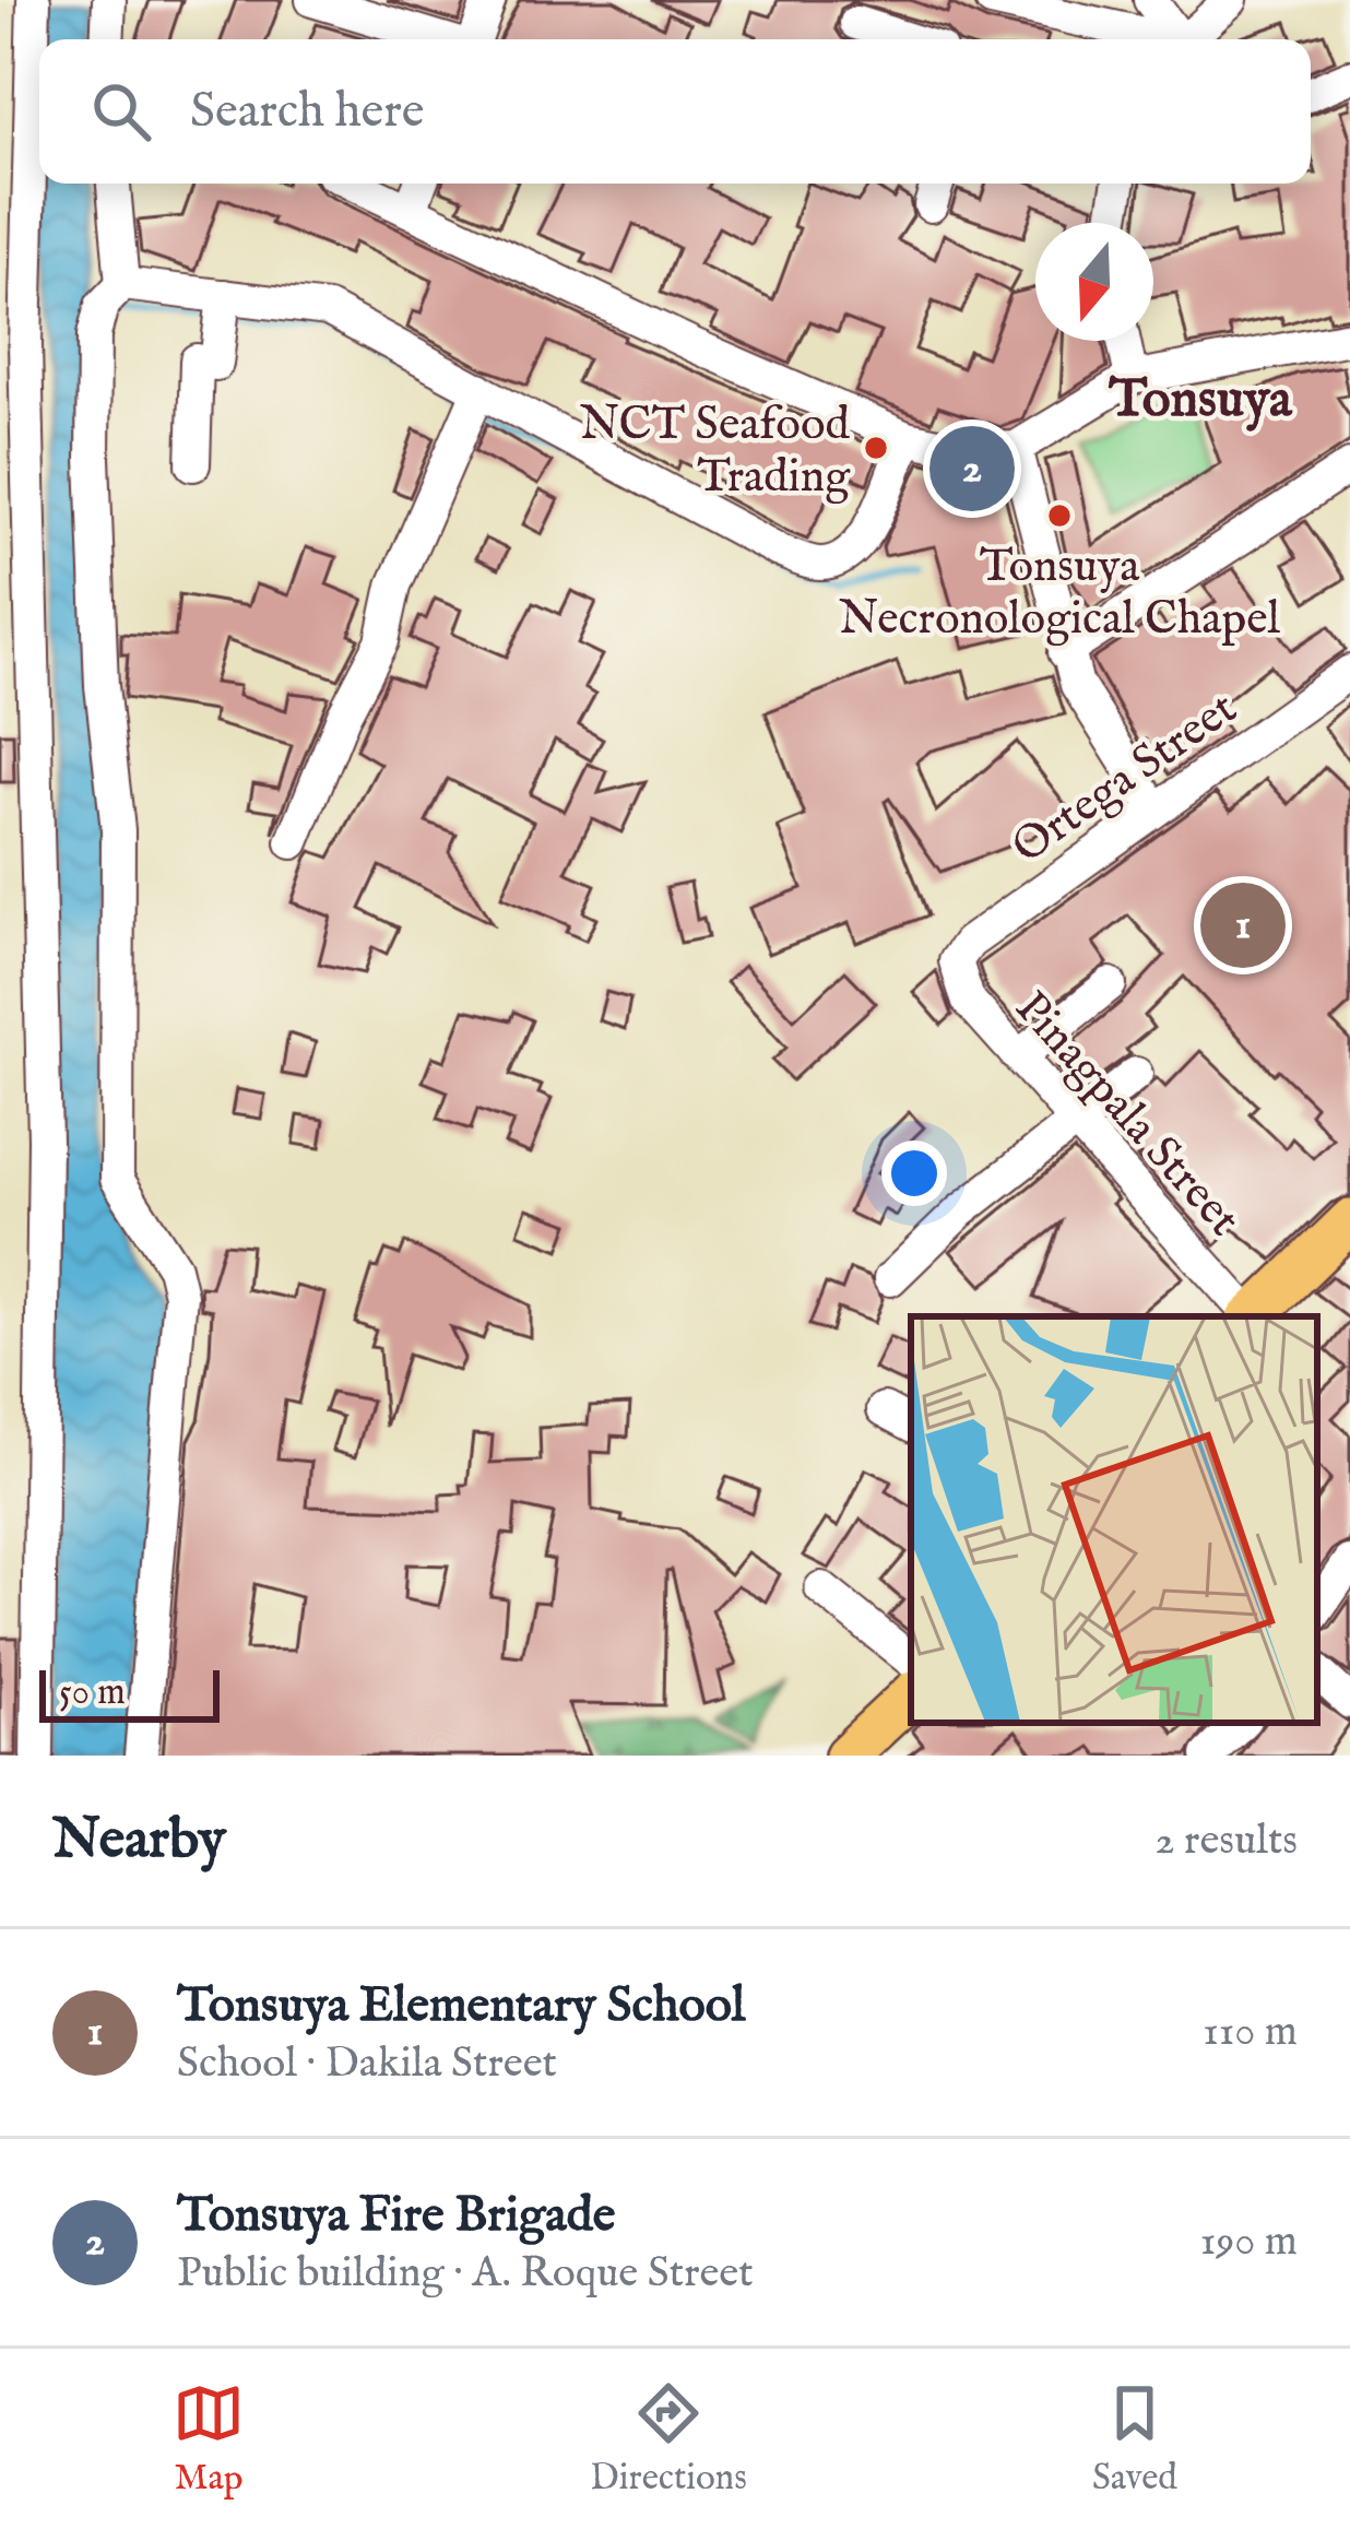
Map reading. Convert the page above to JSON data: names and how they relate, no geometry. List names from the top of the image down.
{
  "streets": {
    "street": ["Ortega Street", "Pinagpala Street"]
  },
  "crossings": [
    ["Ortega Street", "Pinagpala Street"]
  ],
  "districts": ["Tonsuya"],
  "places": ["NCT Seafood Trading", "Tonsuya Necronological Chapel"],
  "scale_bar": "50 m",
  "north": "bottom",
  "page": {
    "search": "Search here",
    "pins": ["2", "1"],
    "scale": "50 m",
    "heading": ["Nearby", "2 results"],
    "list": [
      {
        "mark": "1",
        "name": "Tonsuya Elementary School",
        "note": "School · Dakila Street",
        "value": "110 m"
      },
      {
        "mark": "2",
        "name": "Tonsuya Fire Brigade",
        "note": "Public building · A. Roque Street",
        "value": "190 m"
      }
    ],
    "nav": ["Map", "Directions", "Saved"]
  }
}
